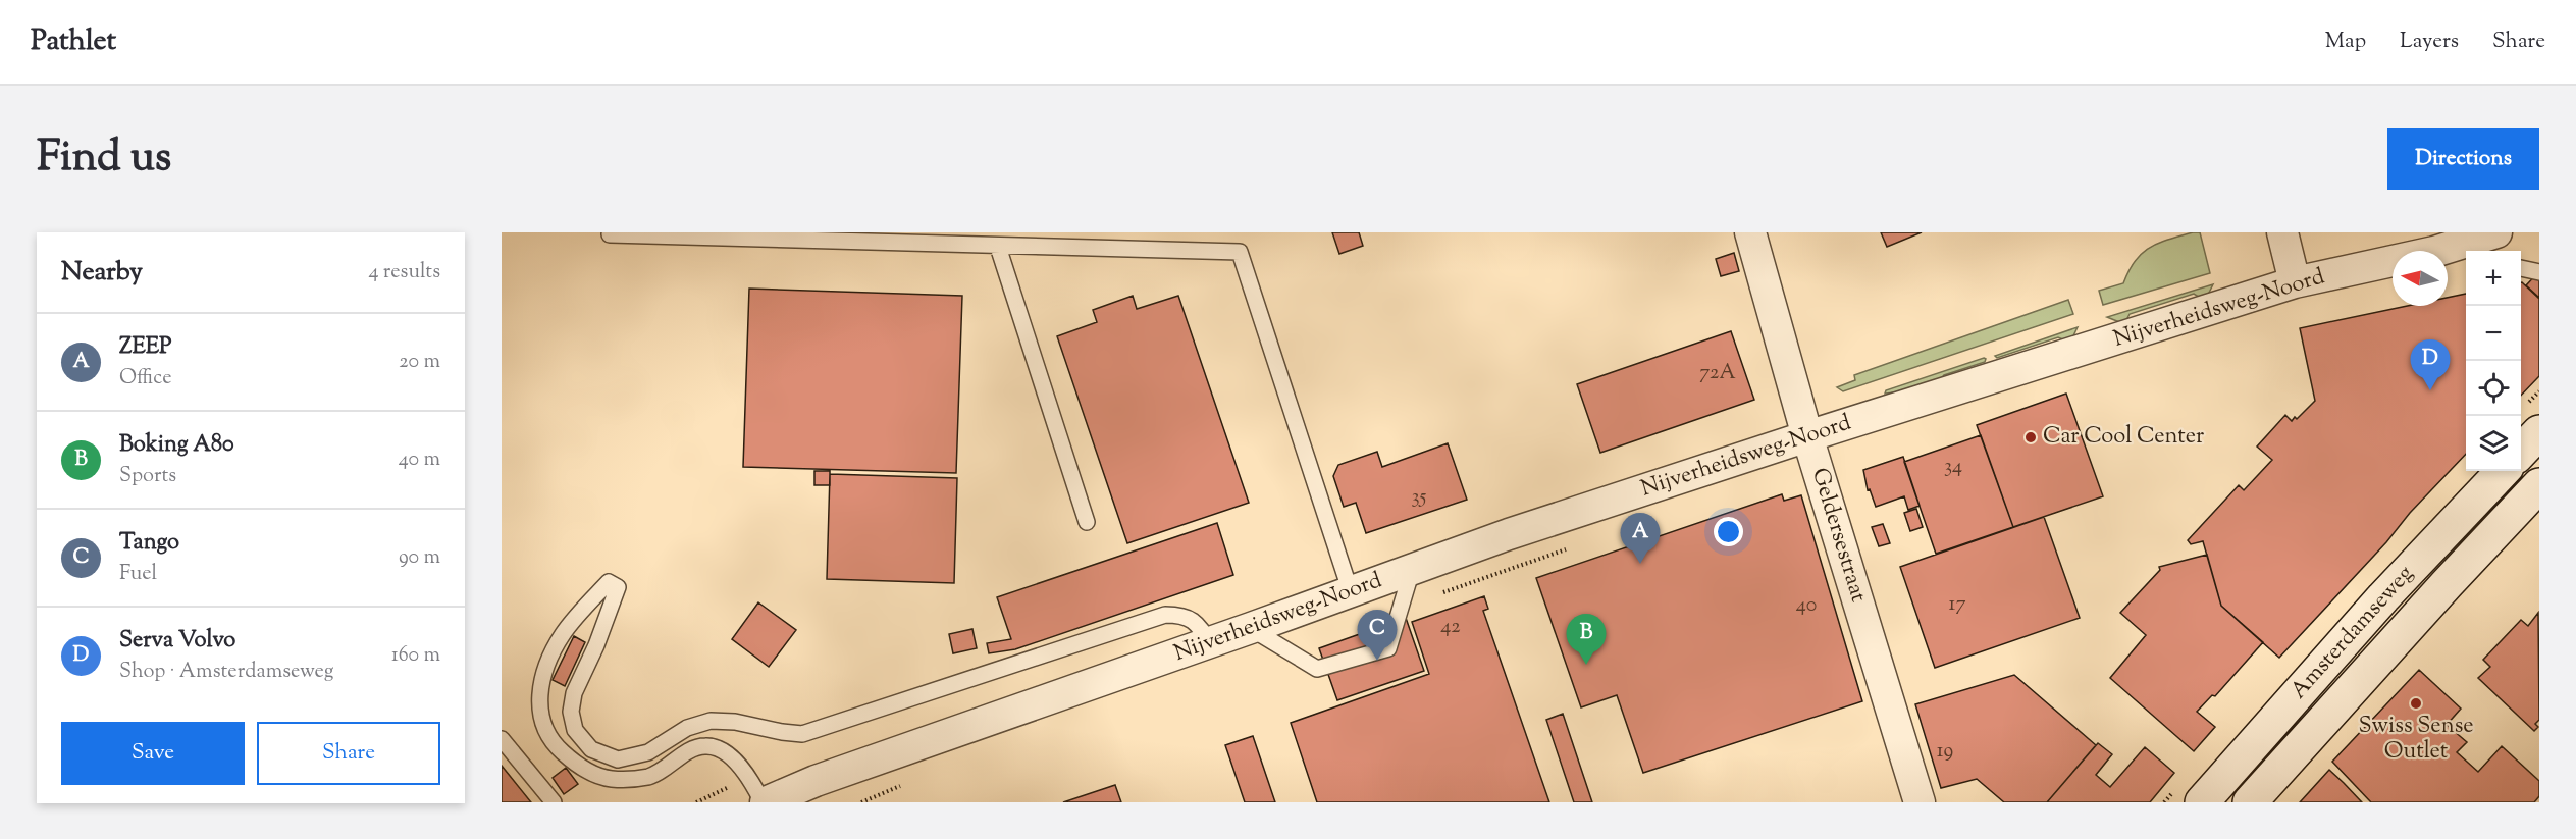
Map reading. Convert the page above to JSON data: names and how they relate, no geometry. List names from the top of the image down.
{
  "streets": {
    "main road": ["Amsterdamseweg"],
    "street": ["Nijverheidsweg-Noord", "Geldersestraat"]
  },
  "crossings": [
    ["Nijverheidsweg-Noord", "Geldersestraat"]
  ],
  "places": ["Car Cool Center", "Swiss Sense Outlet"],
  "house_numbers": [
    "72A",
    "34",
    "35",
    "17",
    "40",
    "42",
    "19"
  ],
  "north": "left",
  "page": {
    "header": "Pathlet",
    "nav": ["Map", "Layers", "Share"],
    "title": "Find us",
    "buttons": [
      "Directions",
      ["Save", "Share"]
    ],
    "heading": ["Nearby", "4 results"],
    "map_buttons": ["+", "−"],
    "list": [
      {
        "mark": "A",
        "name": "ZEEP",
        "note": "Office",
        "value": "20 m"
      },
      {
        "mark": "B",
        "name": "Boking A80",
        "note": "Sports",
        "value": "40 m"
      },
      {
        "mark": "C",
        "name": "Tango",
        "note": "Fuel",
        "value": "90 m"
      },
      {
        "mark": "D",
        "name": "Serva Volvo",
        "note": "Shop · Amsterdamseweg",
        "value": "160 m"
      }
    ],
    "pins": [
      "D",
      "A",
      "C",
      "B"
    ]
  }
}
